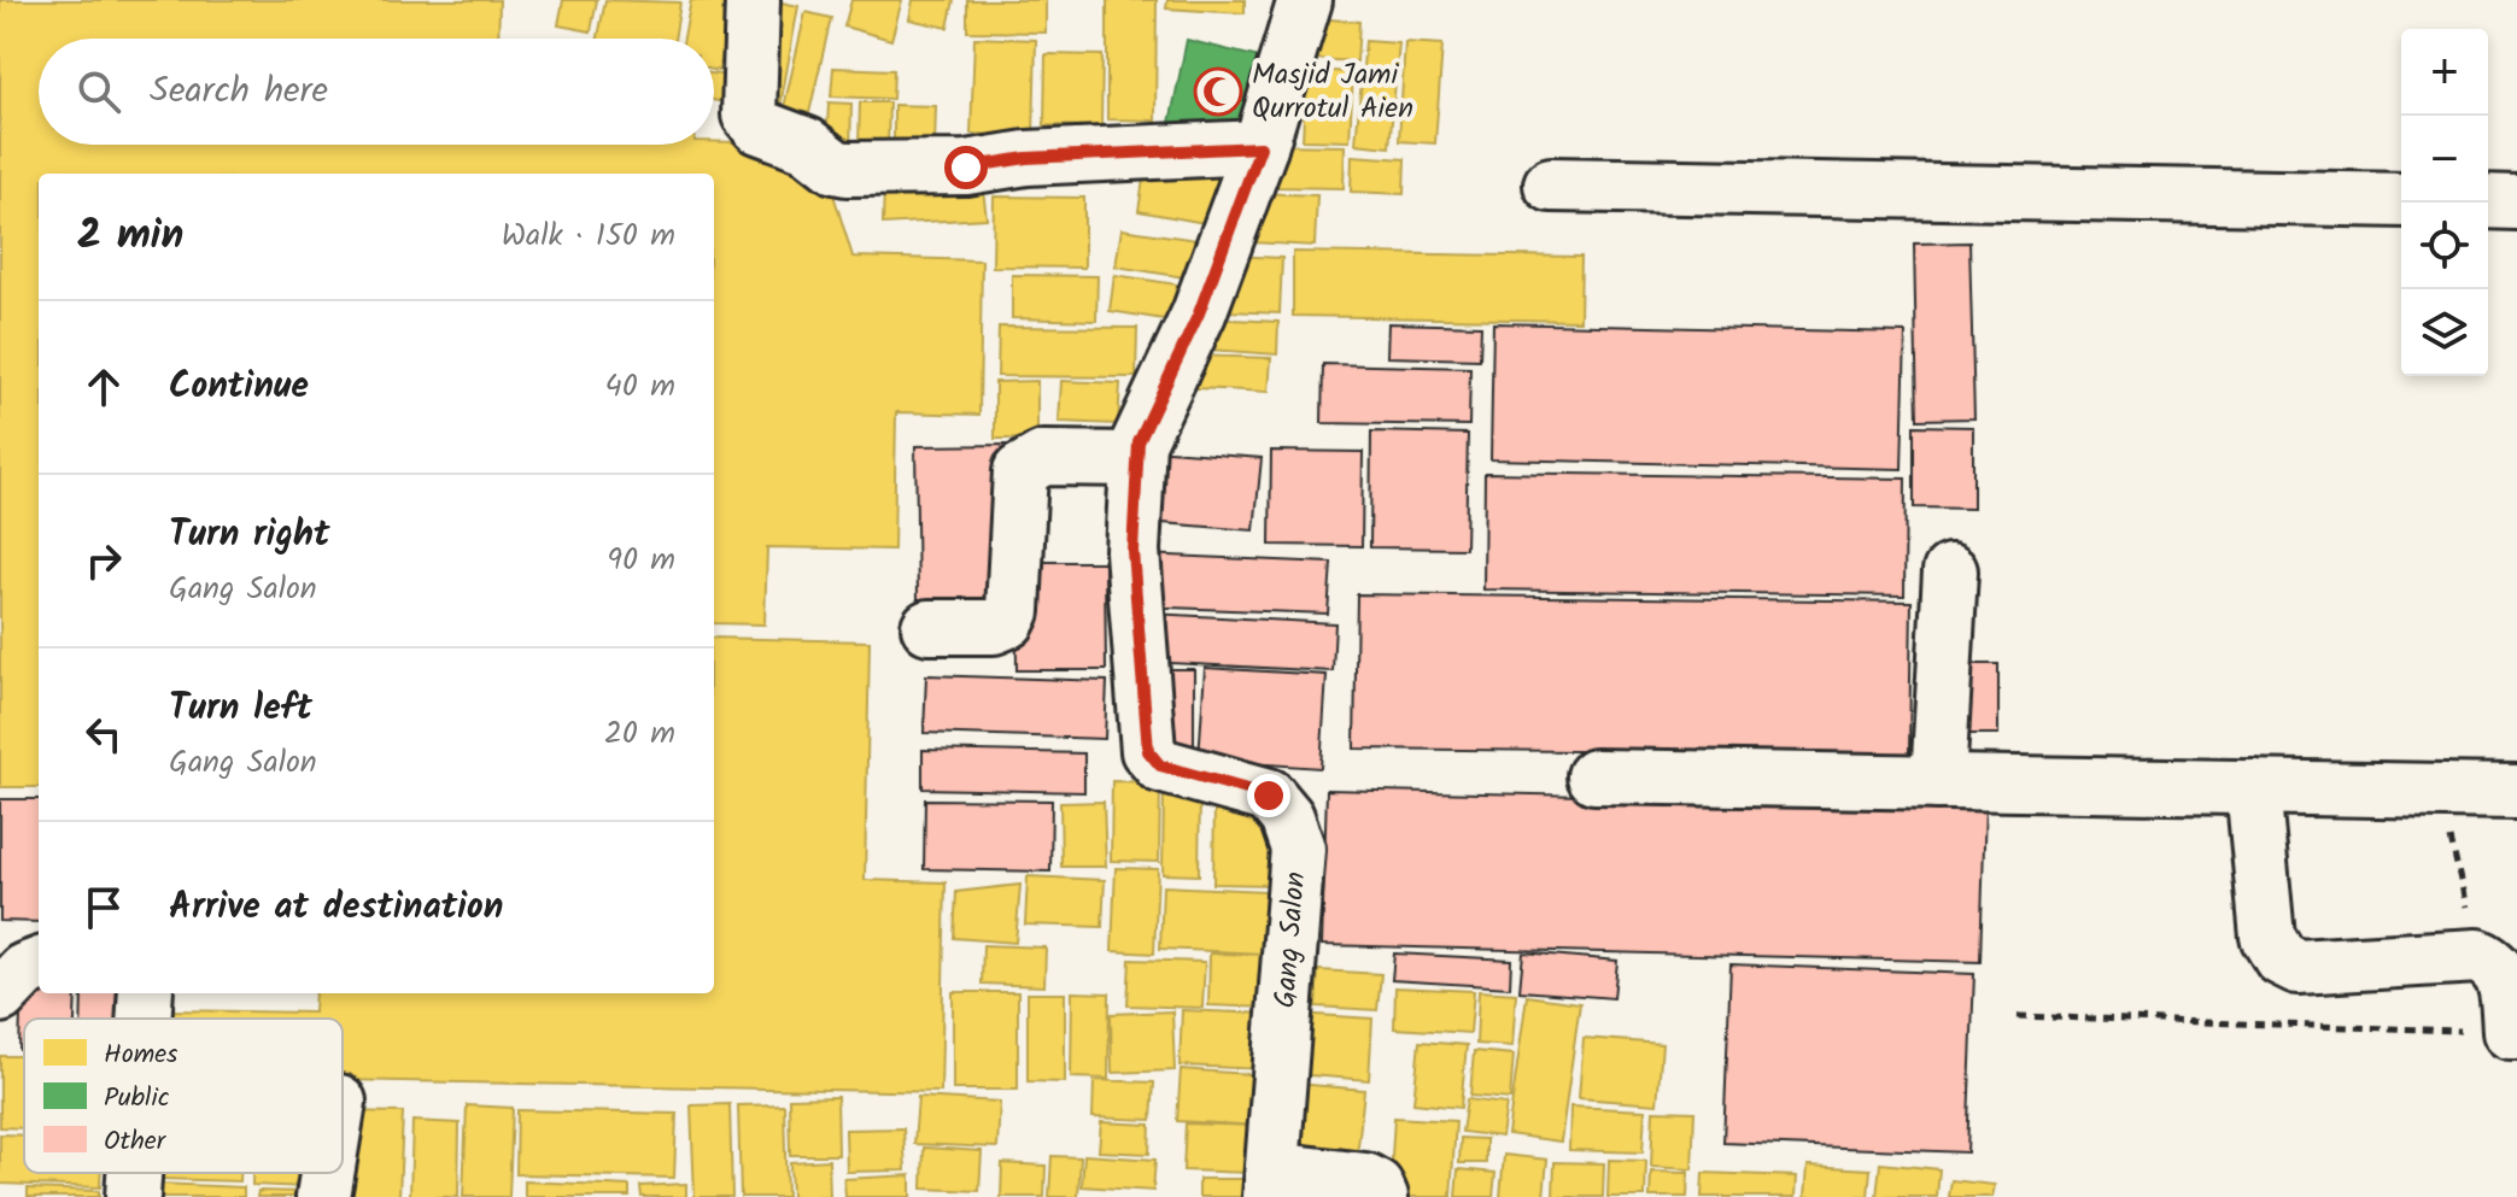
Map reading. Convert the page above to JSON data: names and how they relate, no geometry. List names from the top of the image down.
{
  "streets": {
    "street": ["Gang Salon"]
  },
  "places": {
    "mosque": ["Masjid Jami Qurrotul Aien"]
  },
  "legend": ["Homes", "Public", "Other"],
  "page": {
    "map_buttons": ["+", "−"],
    "search": "Search here",
    "heading": ["2 min", "Walk · 150 m"],
    "list": [
      ["Continue", "40 m"],
      ["Turn right", "Gang Salon", "90 m"],
      ["Turn left", "Gang Salon", "20 m"],
      "Arrive at destination"
    ]
  }
}
